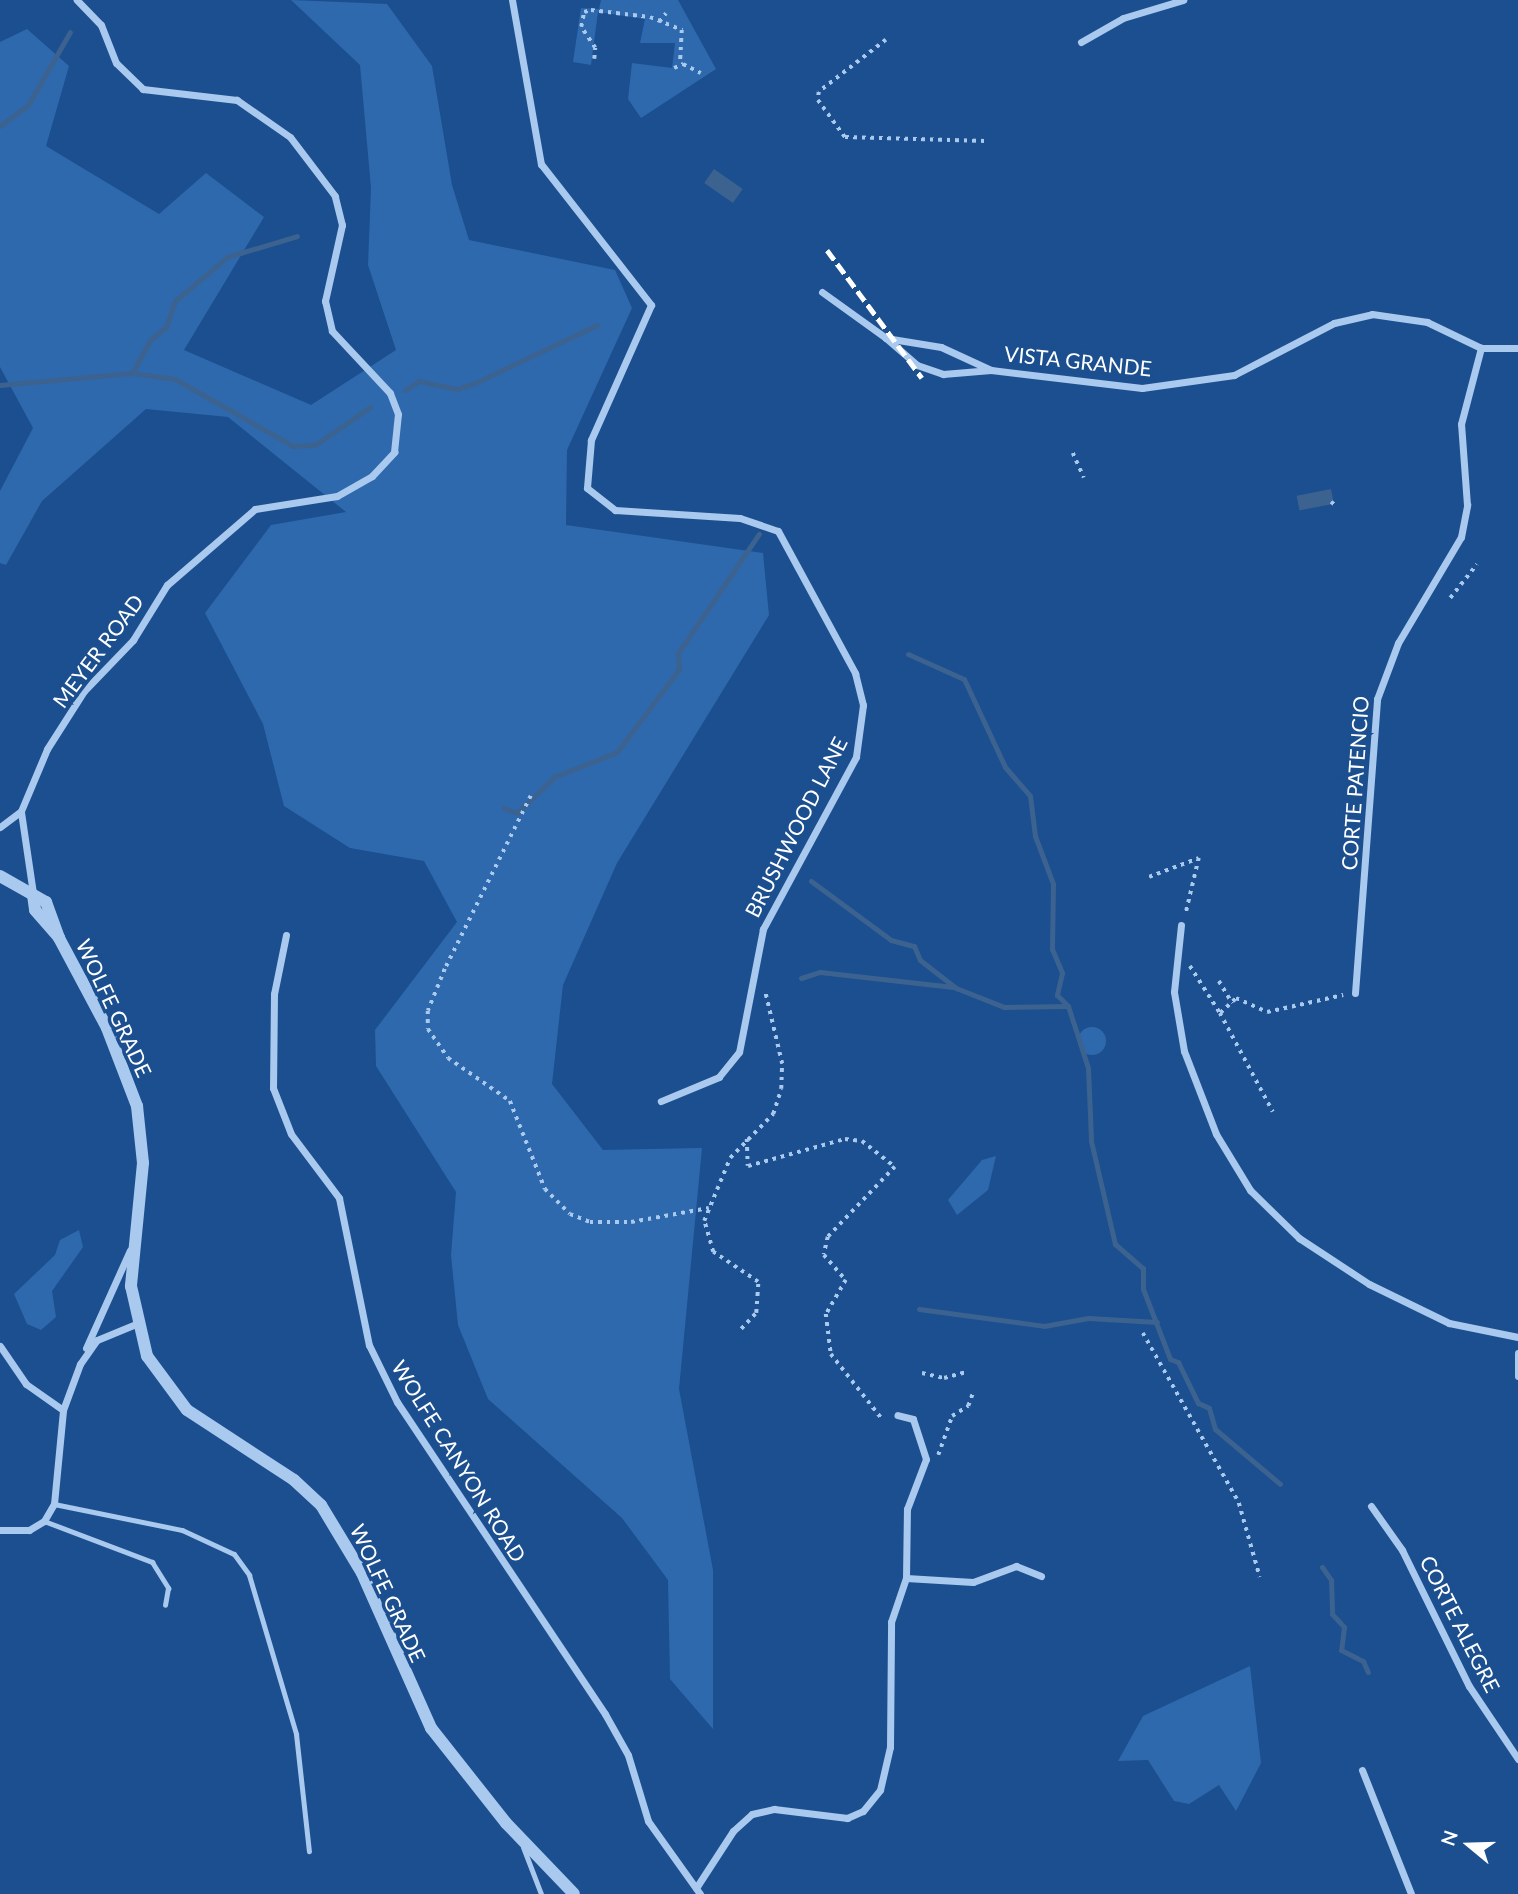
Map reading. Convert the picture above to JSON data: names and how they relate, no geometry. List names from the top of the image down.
{
  "streets": {
    "street": [
      "VISTA GRANDE",
      "MEYER ROAD",
      "CORTE PATENCIO",
      "BRUSHWOOD LANE",
      "WOLFE GRADE",
      "WOLFE CANYON ROAD",
      "CORTE ALEGRE"
    ]
  },
  "crossings": [
    ["VISTA GRANDE", "CORTE PATENCIO"],
    ["MEYER ROAD", "WOLFE GRADE"]
  ],
  "north": "left"
}
